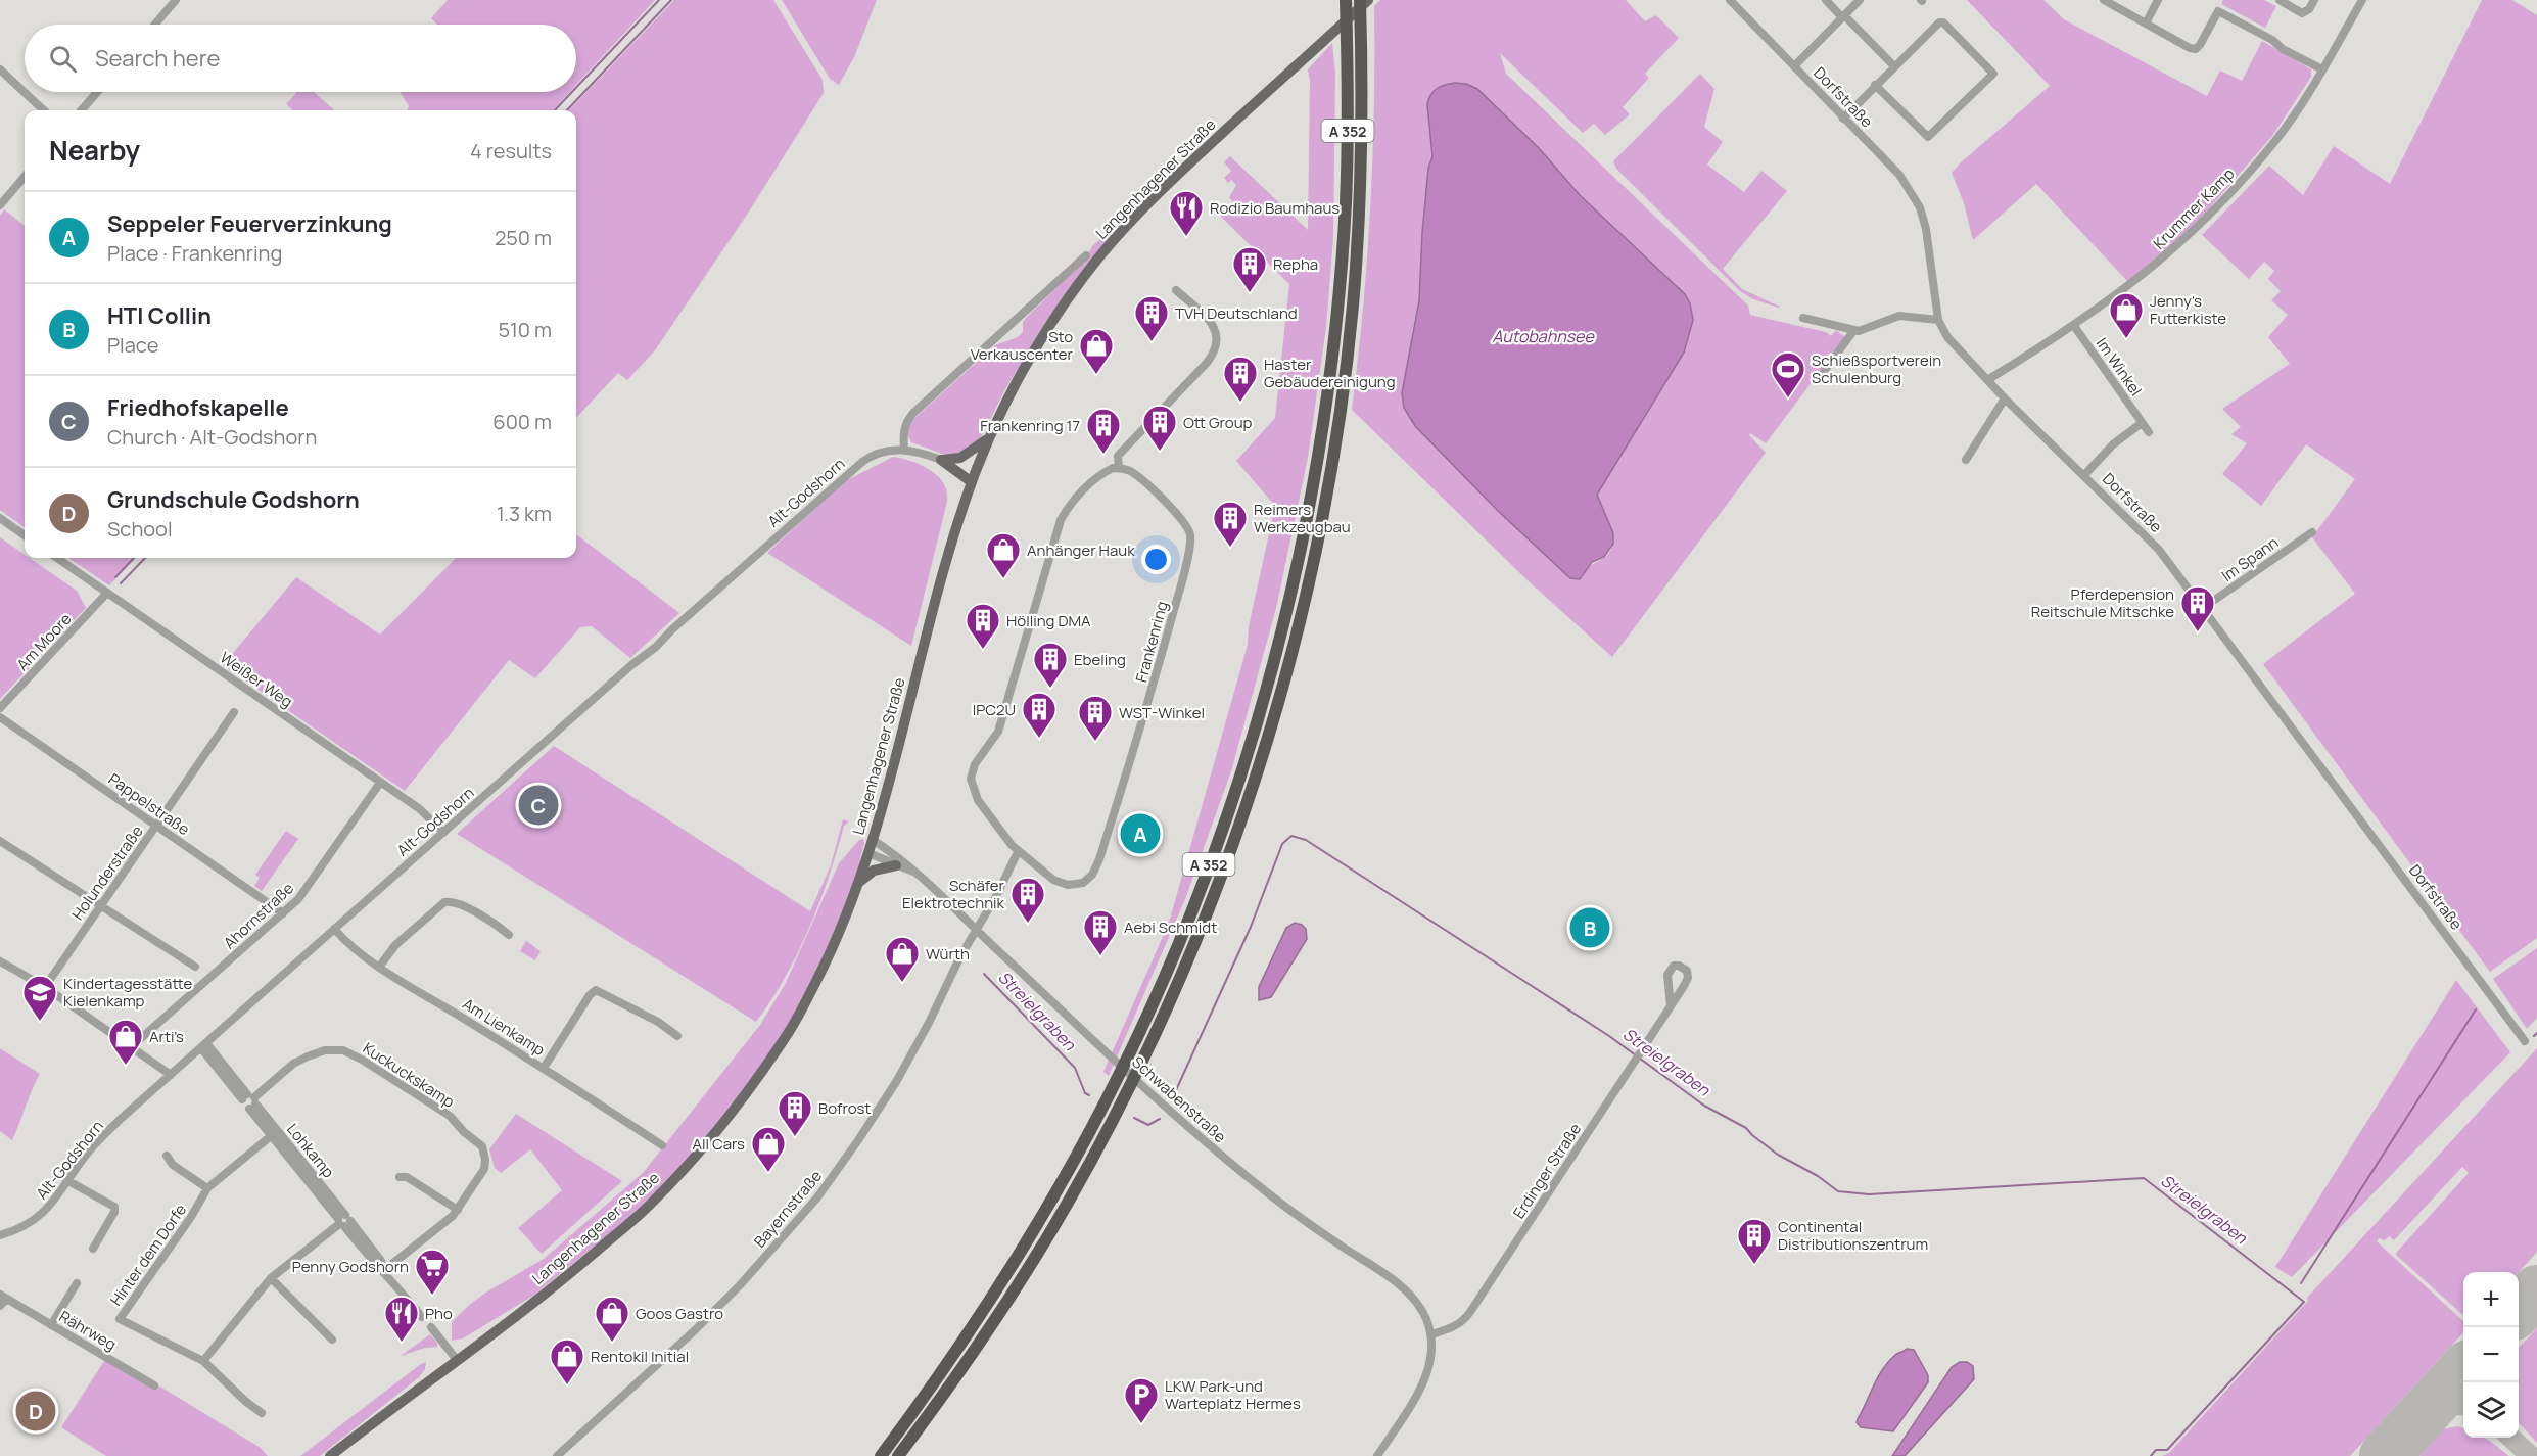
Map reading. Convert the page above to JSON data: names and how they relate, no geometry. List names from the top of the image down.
{
  "streets": {
    "highway": ["A 352"],
    "main road": ["Langenhagener Straße"],
    "street": [
      "Dorfstraße",
      "Krummer Kamp",
      "Im Winkel",
      "Alt-Godshorn",
      "Im Spann",
      "Am Moore",
      "Frankenring",
      "Weißer Weg",
      "Pappelstraße",
      "Holunderstraße",
      "Ahornstraße",
      "Am Lienkamp",
      "Kuckuckskamp",
      "Schwabenstraße",
      "Lohkamp",
      "Erdinger Straße",
      "Bayernstraße",
      "Hinter dem Dorfe",
      "Rährweg"
    ]
  },
  "crossings": [
    ["Dorfstraße", "Krummer Kamp"],
    ["Dorfstraße", "Im Spann"],
    ["Langenhagener Straße", "Schwabenstraße"],
    ["Krummer Kamp", "Im Winkel"],
    ["Alt-Godshorn", "Weißer Weg"],
    ["Alt-Godshorn", "Am Lienkamp"],
    ["Alt-Godshorn", "Lohkamp"],
    ["Am Moore", "Weißer Weg"],
    ["Weißer Weg", "Ahornstraße"],
    ["Pappelstraße", "Holunderstraße"],
    ["Pappelstraße", "Ahornstraße"],
    ["Kuckuckskamp", "Lohkamp"],
    ["Schwabenstraße", "Erdinger Straße"],
    ["Schwabenstraße", "Bayernstraße"],
    ["Lohkamp", "Hinter dem Dorfe"]
  ],
  "water": ["Autobahnsee", "Streielgraben"],
  "places": {
    "restaurant": ["Rodizio Baumhaus", "Pho"],
    "building": [
      "Repha",
      "TVH Deutschland",
      "Haster Gebäudereinigung",
      "Ott Group",
      "Frankenring 17",
      "Reimers Werkzeugbau",
      "Pferdepension Reitschule Mitschke",
      "Hölling DMA",
      "Ebeling",
      "IPC2U",
      "WST-Winkel",
      "Schäfer Elektrotechnik",
      "Aebi Schmidt",
      "Bofrost",
      "Continental Distributionszentrum"
    ],
    "shop": [
      "Jenny's Futterkiste",
      "Sto Verkauscenter",
      "Anhänger Hauk",
      "Würth",
      "Arti’s",
      "All Cars",
      "Goos Gastro",
      "Rentokil Initial"
    ],
    "sports": ["Schießsportverein Schulenburg"],
    "school or university": ["Kindertagesstätte Kielenkamp"],
    "supermarket": ["Penny Godshorn"],
    "parking": ["LKW Park-und Warteplatz Hermes"]
  },
  "page": {
    "search": "Search here",
    "heading": ["Nearby", "4 results"],
    "list": [
      {
        "mark": "A",
        "name": "Seppeler Feuerverzinkung",
        "note": "Place · Frankenring",
        "value": "250 m"
      },
      {
        "mark": "B",
        "name": "HTI Collin",
        "note": "Place",
        "value": "510 m"
      },
      {
        "mark": "C",
        "name": "Friedhofskapelle",
        "note": "Church · Alt-Godshorn",
        "value": "600 m"
      },
      {
        "mark": "D",
        "name": "Grundschule Godshorn",
        "note": "School",
        "value": "1.3 km"
      }
    ],
    "pins": [
      "C",
      "A",
      "B",
      "D"
    ],
    "map_buttons": ["+", "−"]
  }
}
